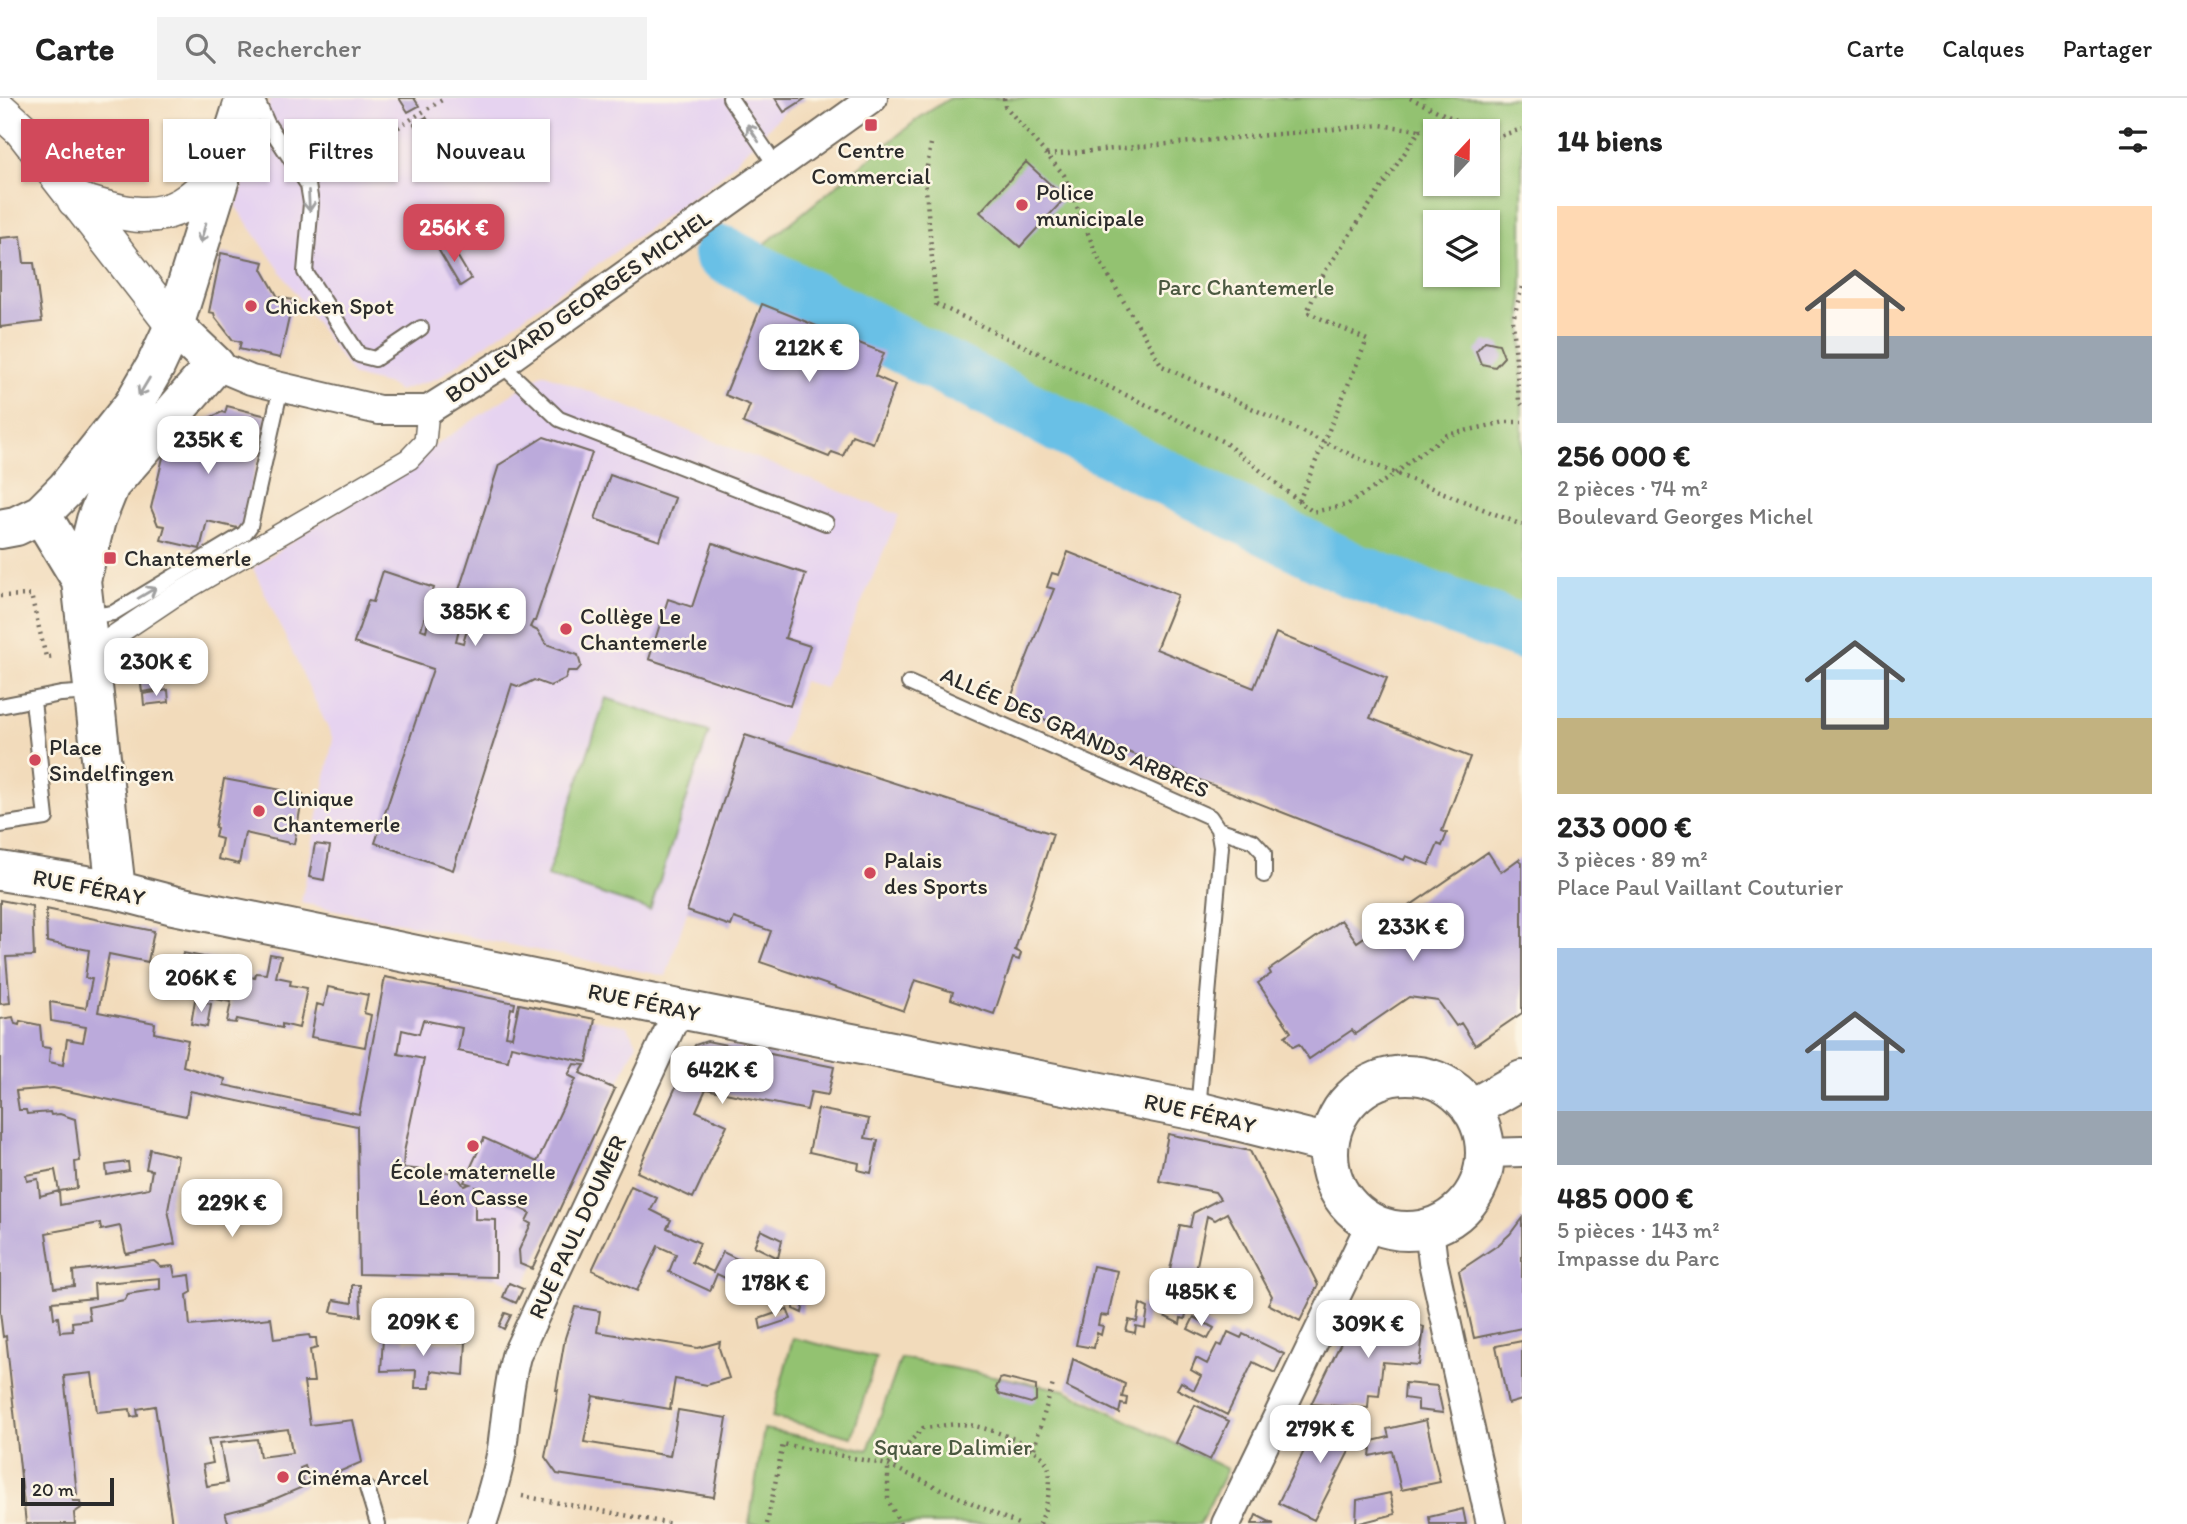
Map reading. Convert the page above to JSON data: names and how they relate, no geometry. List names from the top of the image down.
{
  "streets": {
    "main road": ["RUE FÉRAY"],
    "street": ["BOULEVARD GEORGES MICHEL", "RUE PAUL DOUMER"],
    "lane": ["ALLÉE DES GRANDS ARBRES"]
  },
  "crossings": [
    ["ALLÉE DES GRANDS ARBRES", "RUE FÉRAY"],
    ["RUE FÉRAY", "RUE PAUL DOUMER"]
  ],
  "parks": ["Parc Chantemerle", "Square Dalimier"],
  "places": {
    "transit": ["Centre Commercial", "Chantemerle"],
    "other": [
      "Police municipale",
      "Chicken Spot",
      "Collège Le Chantemerle",
      "Place Sindelfingen",
      "Clinique Chantemerle",
      "Palais des Sports",
      "École maternelle Léon Casse",
      "Cinéma Arcel"
    ]
  },
  "scale_bar": "20 m",
  "north": "top",
  "page": {
    "header": "Carte",
    "search": "Rechercher",
    "nav": ["Carte", "Calques", "Partager"],
    "heading": "14 biens",
    "chip": [
      "Acheter",
      "Louer",
      "Filtres",
      "Nouveau"
    ],
    "list": [
      {
        "name": "256 000 €",
        "note": "2 pièces · 74 m² · Boulevard Georges Michel"
      },
      {
        "name": "233 000 €",
        "note": "3 pièces · 89 m² · Place Paul Vaillant Couturier"
      },
      {
        "name": "485 000 €",
        "note": "5 pièces · 143 m² · Impasse du Parc"
      }
    ],
    "price": [
      "256K €",
      "212K €",
      "235K €",
      "385K €",
      "230K €",
      "233K €",
      "206K €",
      "642K €",
      "229K €",
      "178K €",
      "485K €",
      "209K €",
      "309K €",
      "279K €"
    ],
    "scale": "20 m"
  }
}
